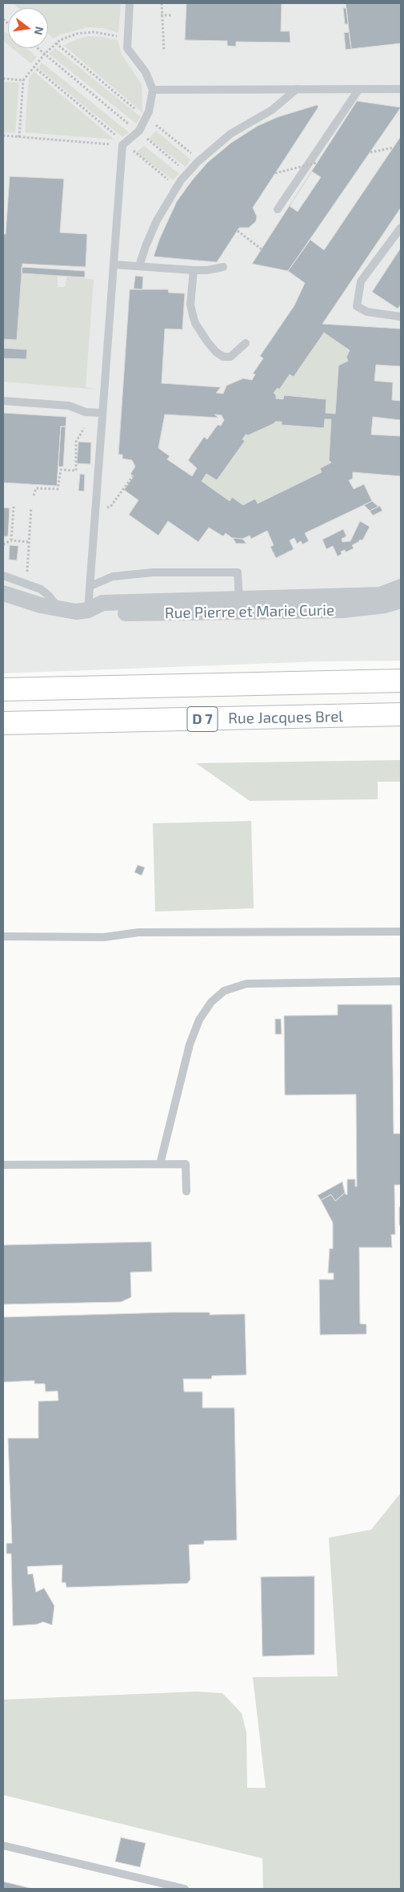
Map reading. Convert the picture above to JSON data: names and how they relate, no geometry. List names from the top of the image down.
{
  "streets": {
    "main road": ["Rue Jacques Brel", "D 7"],
    "street": ["Rue Pierre et Marie Curie"]
  },
  "north": "right"
}
